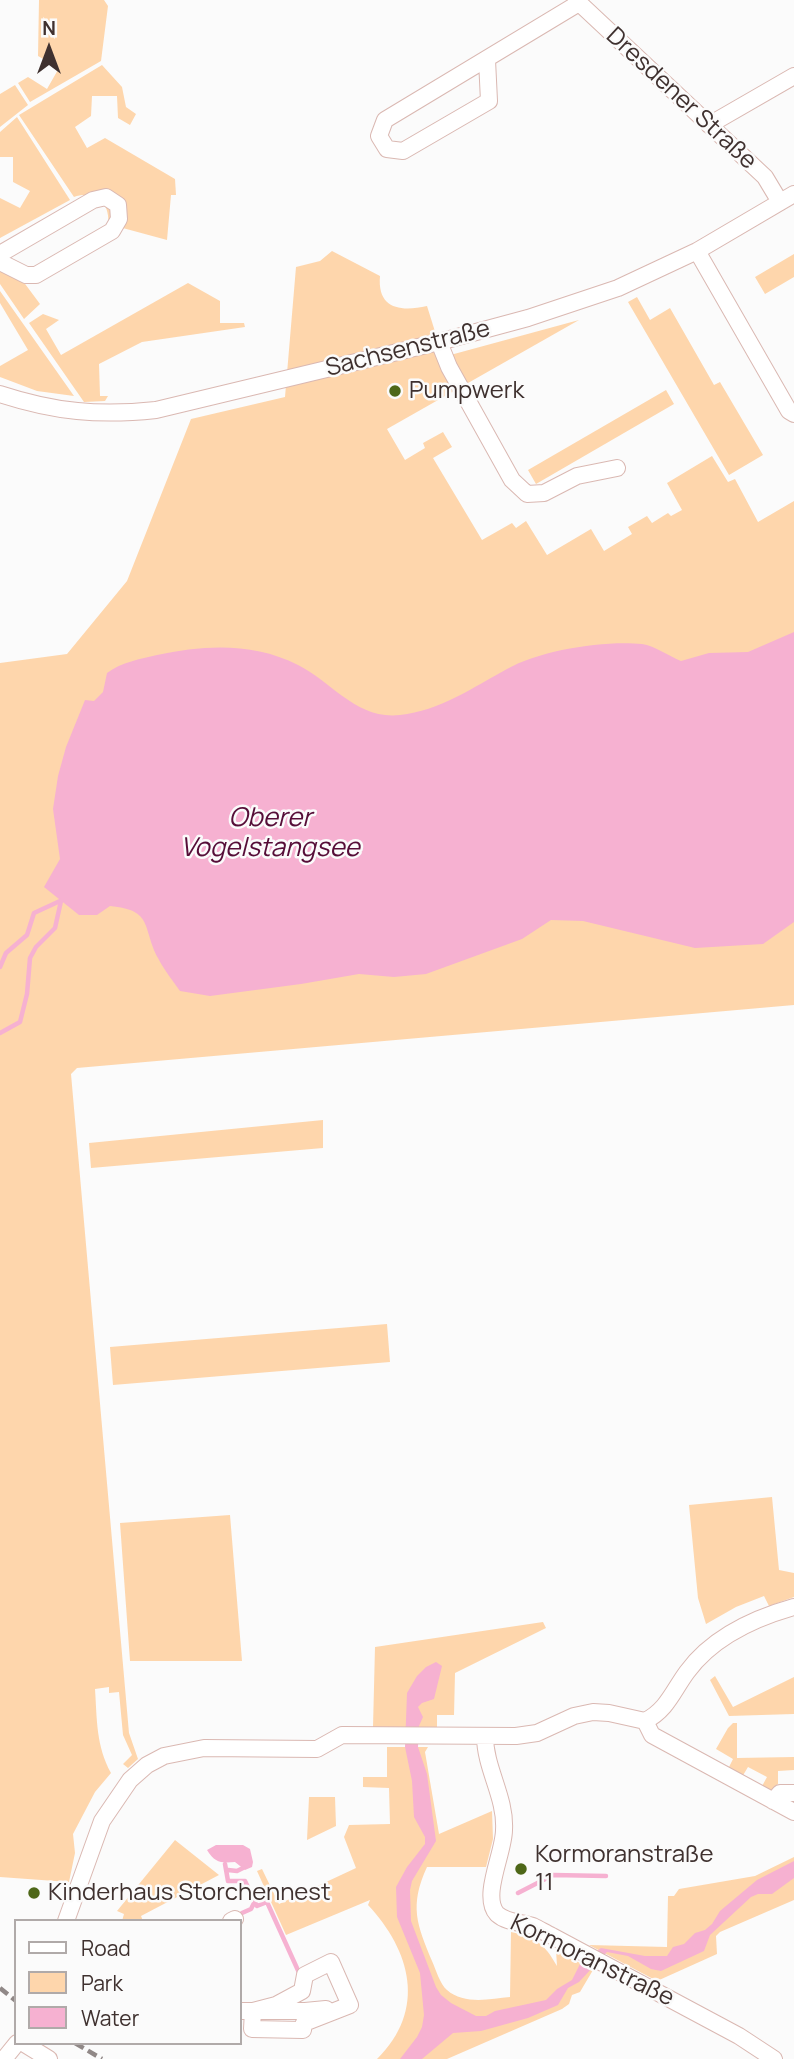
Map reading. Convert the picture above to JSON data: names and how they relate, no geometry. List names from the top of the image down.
{
  "streets": {
    "street": ["Dresdener Straße", "Sachsenstraße", "Kormoranstraße"]
  },
  "crossings": [
    ["Dresdener Straße", "Sachsenstraße"]
  ],
  "water": ["Oberer Vogelstangsee"],
  "places": ["Pumpwerk", "Kormoranstraße 11", "Kinderhaus Storchennest"],
  "legend": ["Road", "Park", "Water"],
  "north": "top"
}
